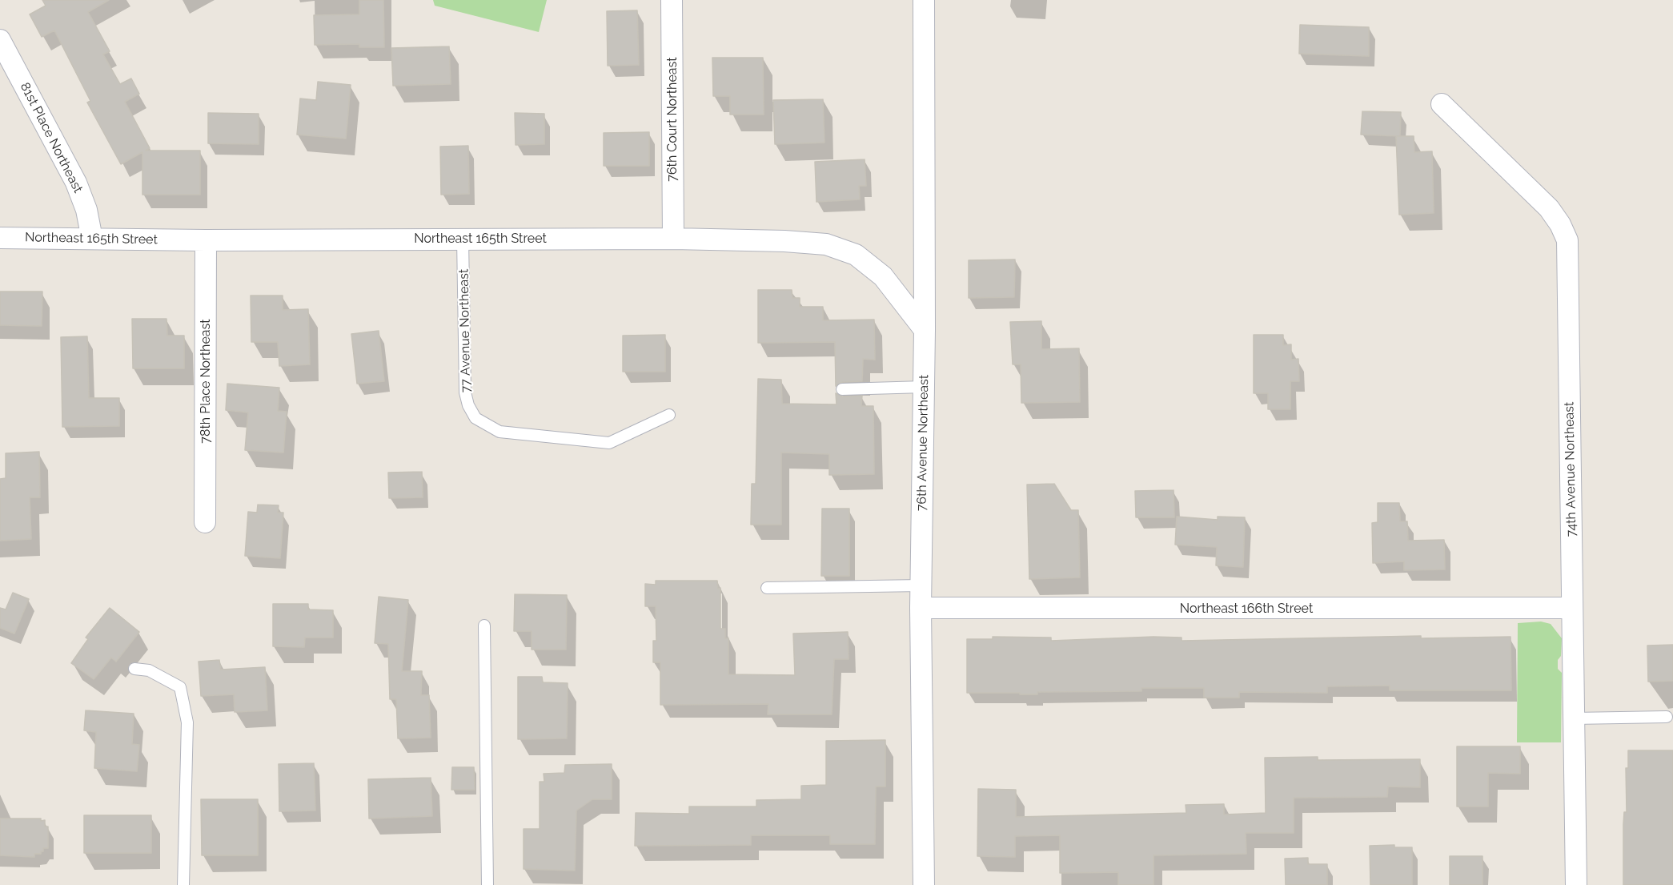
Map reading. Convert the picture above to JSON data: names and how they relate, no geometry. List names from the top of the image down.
{
  "streets": {
    "street": [
      "76th Court Northeast",
      "81st Place Northeast",
      "Northeast 165th Street",
      "78th Place Northeast",
      "76th Avenue Northeast",
      "74th Avenue Northeast",
      "Northeast 166th Street"
    ],
    "lane": ["77 Avenue Northeast"]
  },
  "crossings": [
    ["76th Court Northeast", "Northeast 165th Street"],
    ["81st Place Northeast", "Northeast 165th Street"],
    ["Northeast 165th Street", "77 Avenue Northeast"],
    ["Northeast 165th Street", "78th Place Northeast"],
    ["Northeast 165th Street", "76th Avenue Northeast"],
    ["76th Avenue Northeast", "Northeast 166th Street"],
    ["74th Avenue Northeast", "Northeast 166th Street"]
  ]
}
